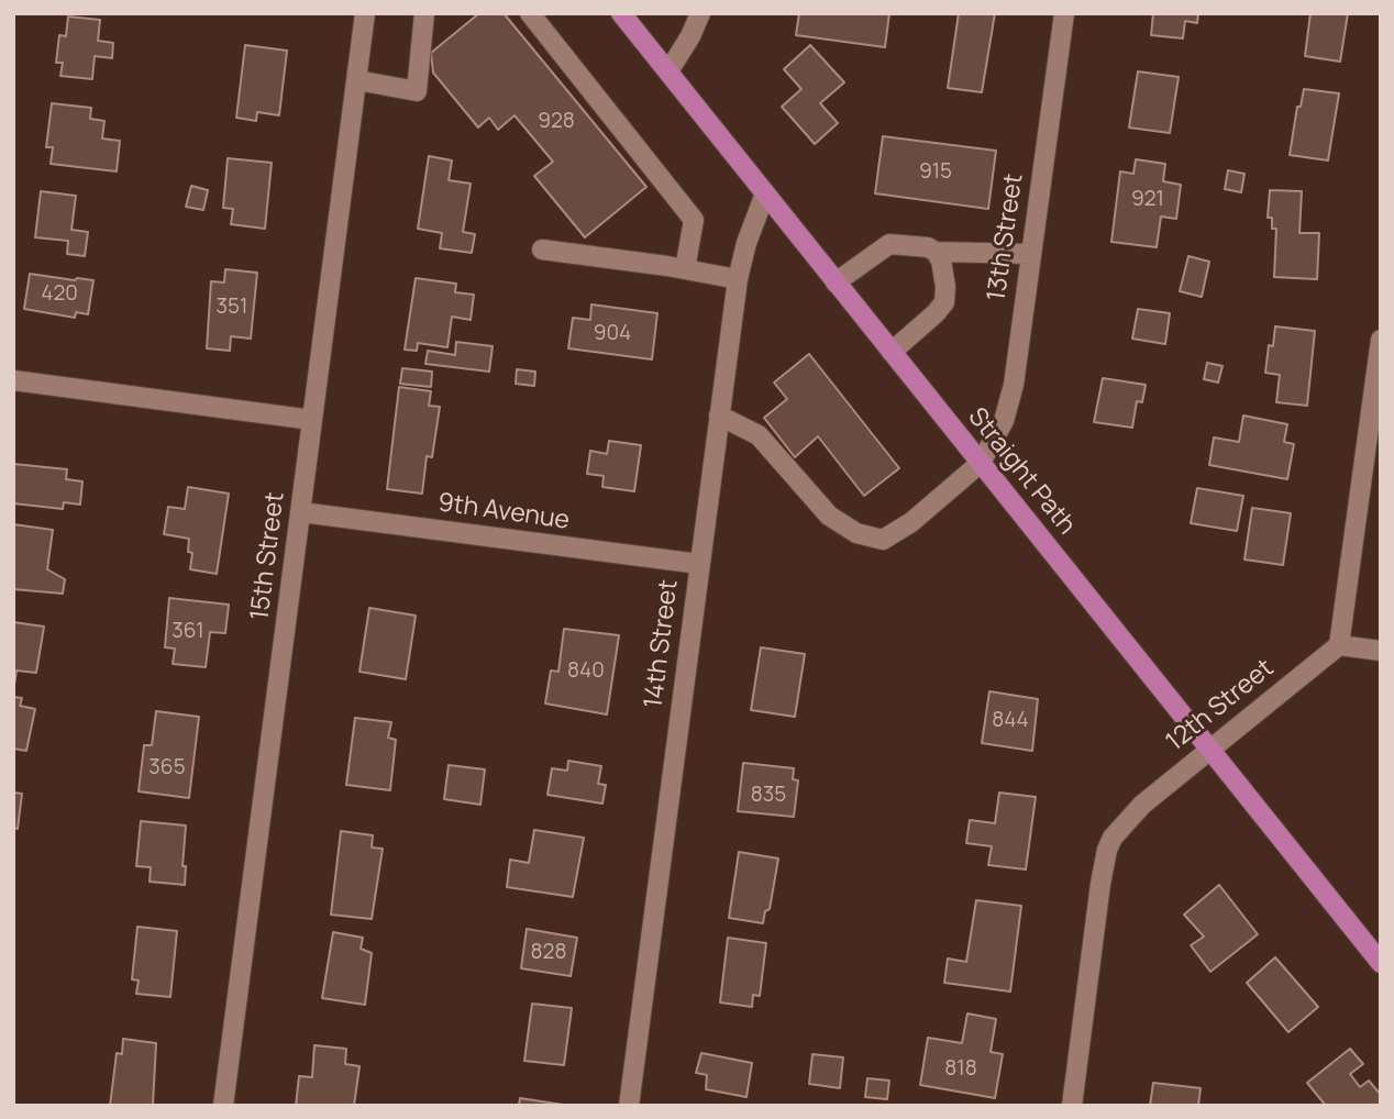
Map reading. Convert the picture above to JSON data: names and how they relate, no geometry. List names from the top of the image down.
{
  "streets": {
    "main road": ["Straight Path"],
    "street": [
      "13th Street",
      "9th Avenue",
      "15th Street",
      "14th Street",
      "12th Street"
    ]
  },
  "crossings": [
    ["13th Street", "Straight Path"],
    ["13th Street", "14th Street"],
    ["Straight Path", "14th Street"],
    ["Straight Path", "12th Street"],
    ["9th Avenue", "15th Street"],
    ["9th Avenue", "14th Street"]
  ],
  "house_numbers": [
    "928",
    "915",
    "921",
    "420",
    "351",
    "904",
    "361",
    "840",
    "844",
    "365",
    "835",
    "828",
    "818"
  ]
}
